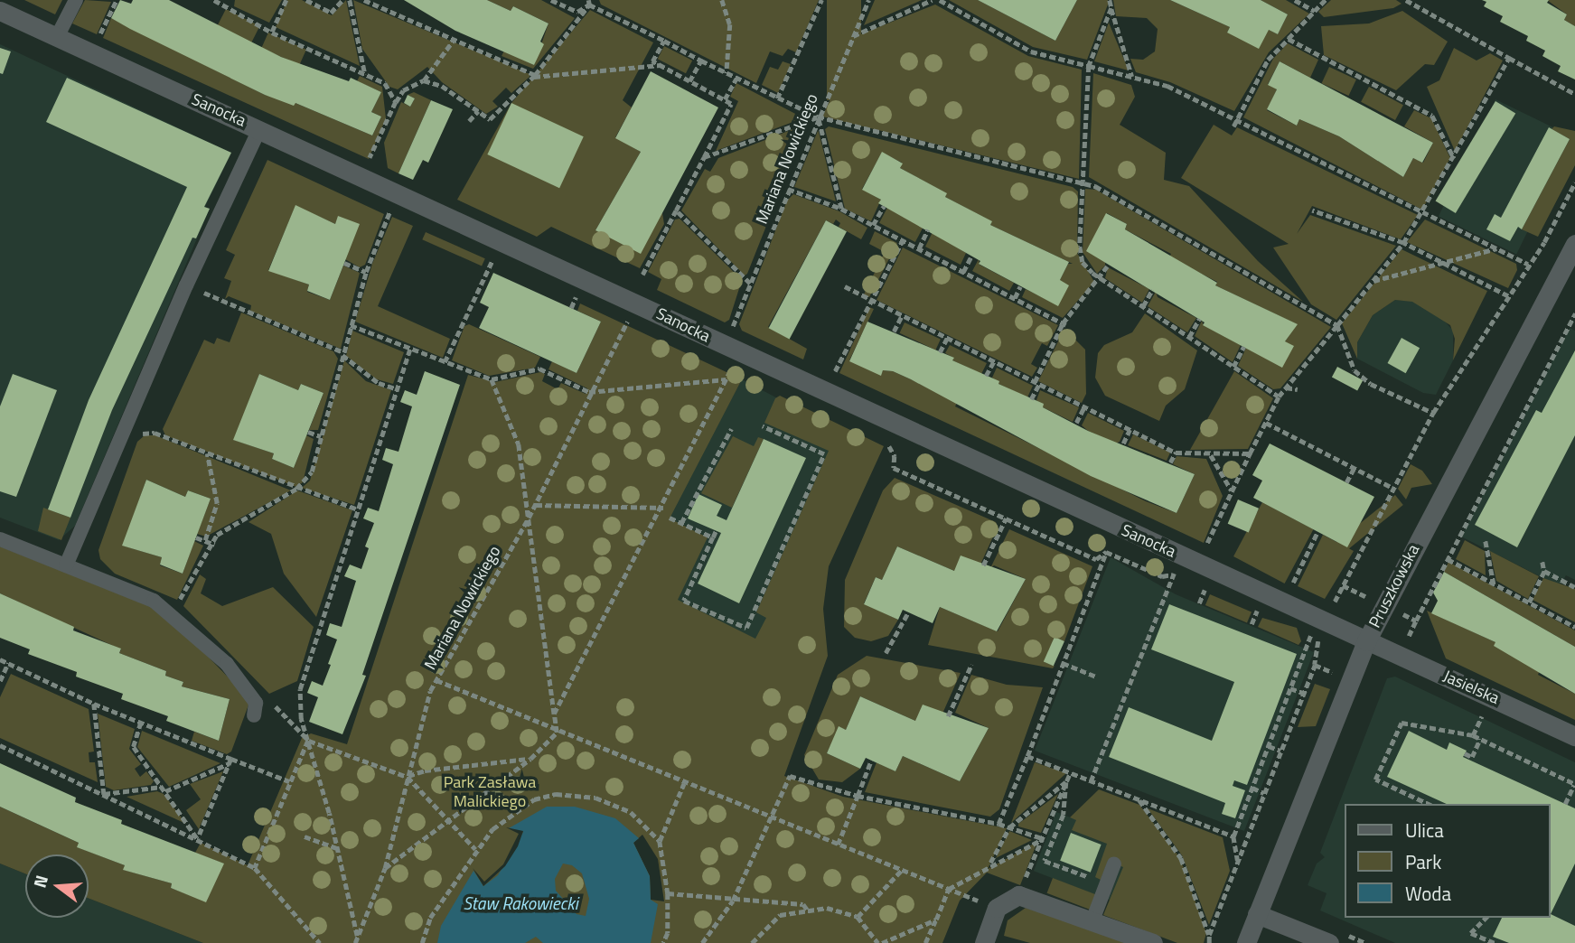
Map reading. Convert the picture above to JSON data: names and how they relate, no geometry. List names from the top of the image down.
{
  "streets": {
    "street": ["Sanocka", "Pruszkowska", "Jasielska"],
    "path": ["Mariana Nowickiego"]
  },
  "crossings": [
    ["Sanocka", "Mariana Nowickiego"],
    ["Sanocka", "Pruszkowska"],
    ["Sanocka", "Jasielska"],
    ["Pruszkowska", "Jasielska"]
  ],
  "water": ["Staw Rakowiecki"],
  "parks": ["Park Zasława Malickiego"],
  "legend": ["Ulica", "Park", "Woda"],
  "north": "left"
}
